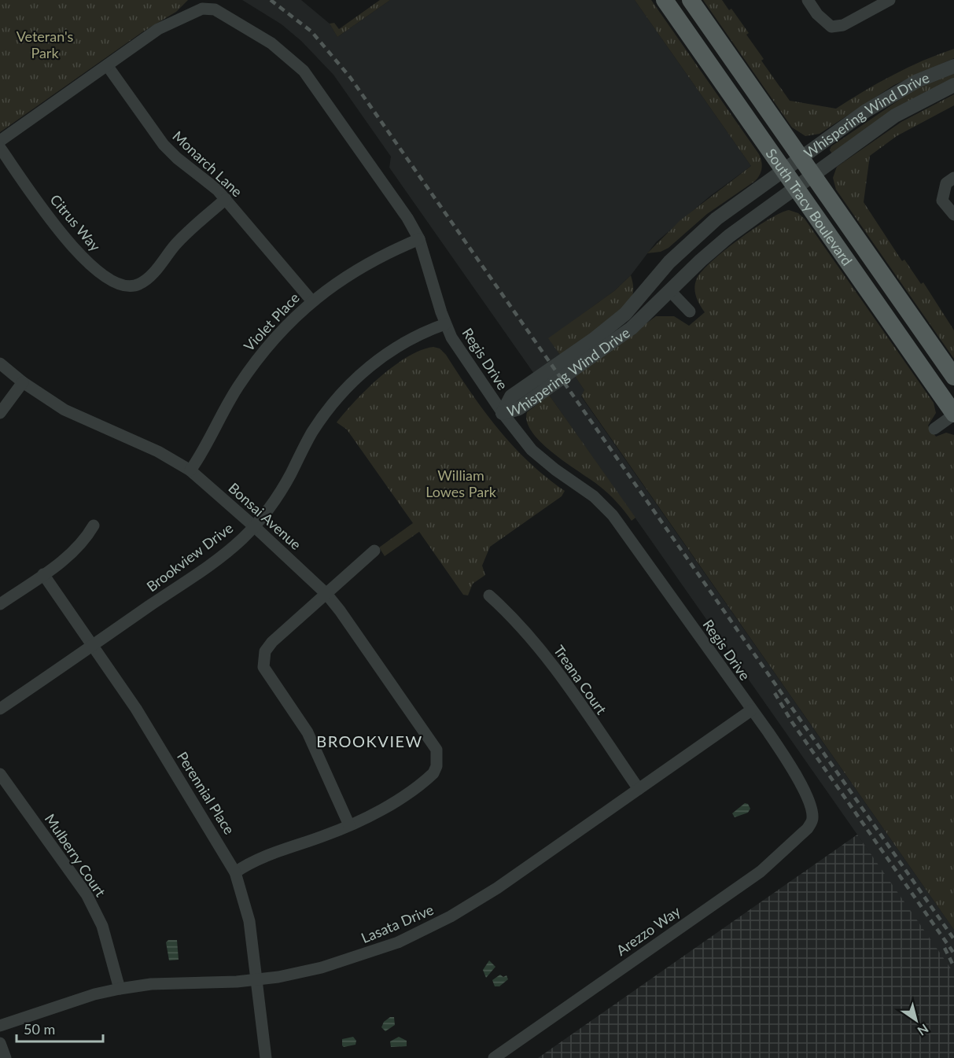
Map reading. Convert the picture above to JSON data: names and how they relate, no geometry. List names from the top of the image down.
{
  "streets": {
    "main road": ["South Tracy Boulevard"],
    "street": [
      "Whispering Wind Drive",
      "Monarch Lane",
      "Citrus Way",
      "Violet Place",
      "Regis Drive",
      "Bonsai Avenue",
      "Brookview Drive",
      "Treana Court",
      "Perennial Place",
      "Mulberry Court",
      "Lasata Drive",
      "Arezzo Way"
    ]
  },
  "crossings": [
    ["Whispering Wind Drive", "South Tracy Boulevard"],
    ["Whispering Wind Drive", "Regis Drive"],
    ["Monarch Lane", "Citrus Way"],
    ["Monarch Lane", "Violet Place"],
    ["Monarch Lane", "Regis Drive"],
    ["Violet Place", "Regis Drive"],
    ["Violet Place", "Bonsai Avenue"],
    ["Regis Drive", "Brookview Drive"],
    ["Regis Drive", "Lasata Drive"],
    ["Regis Drive", "Arezzo Way"],
    ["Bonsai Avenue", "Brookview Drive"],
    ["Brookview Drive", "Perennial Place"],
    ["Treana Court", "Lasata Drive"],
    ["Perennial Place", "Lasata Drive"],
    ["Mulberry Court", "Lasata Drive"]
  ],
  "districts": ["BROOKVIEW"],
  "parks": ["Veteran's Park", "William Lowes Park"],
  "scale_bar": "50 m",
  "north": "bottom right"
}
